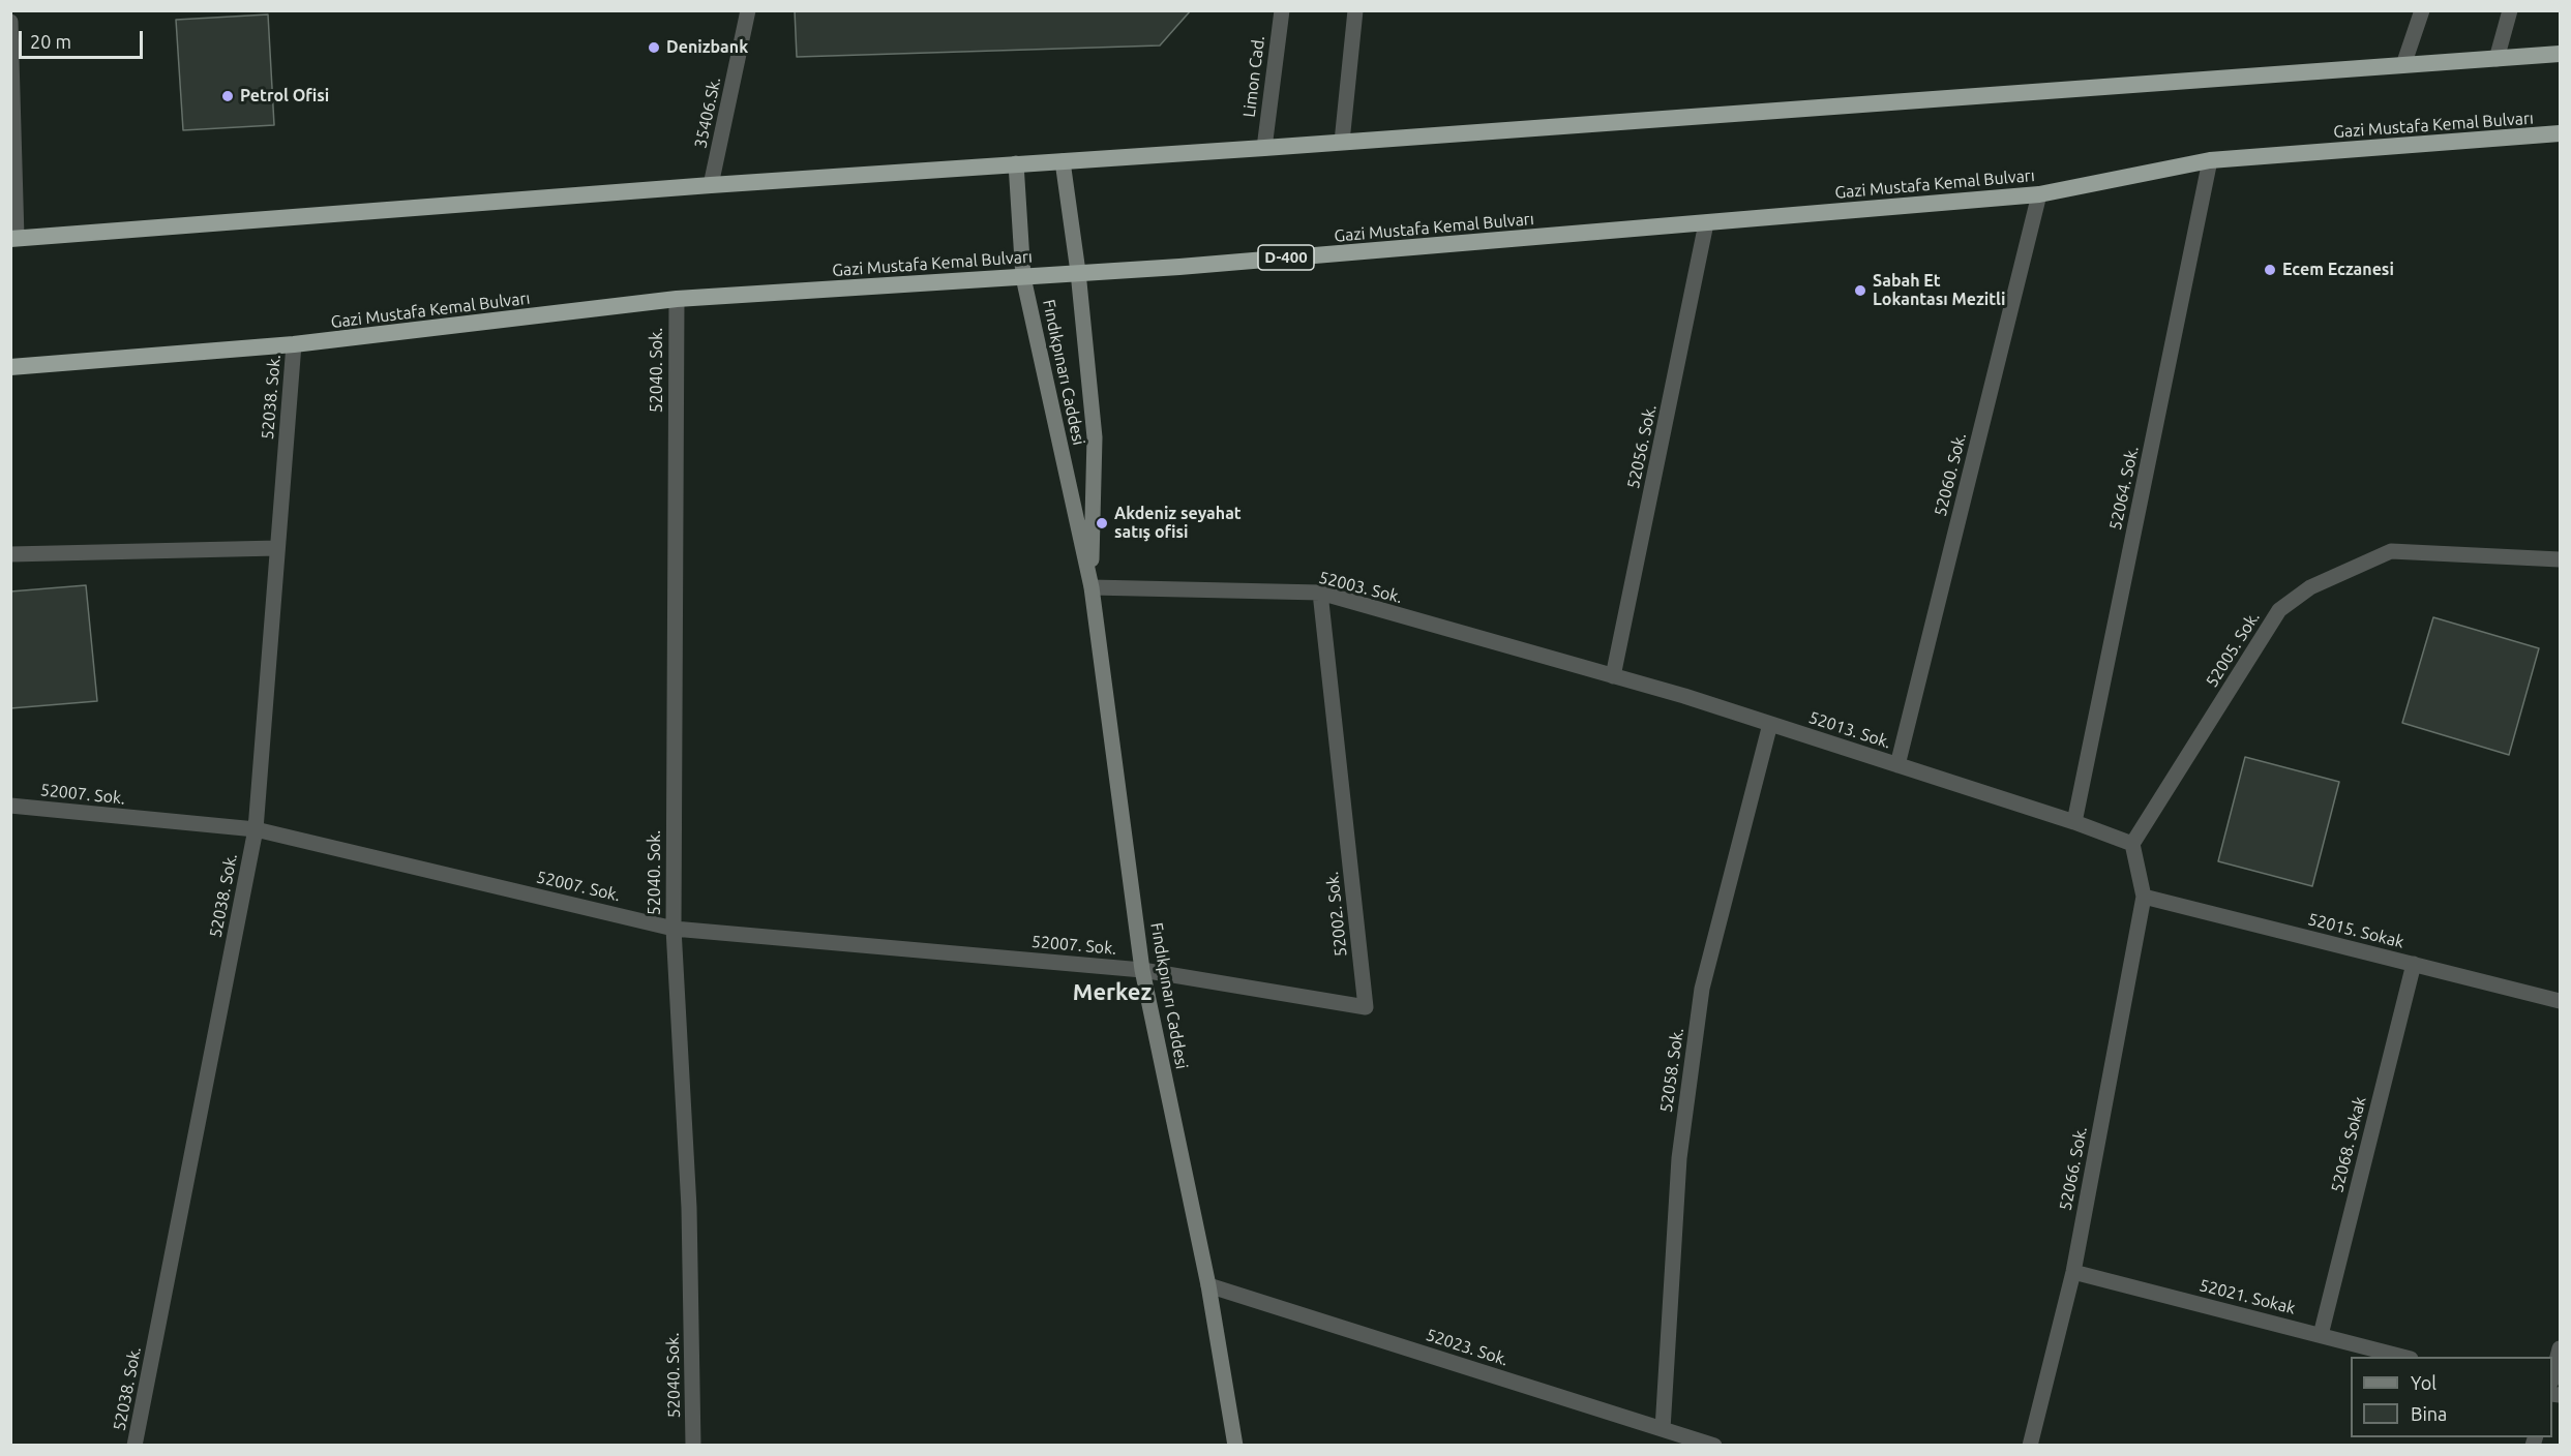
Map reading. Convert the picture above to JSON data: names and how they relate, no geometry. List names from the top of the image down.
{
  "streets": {
    "highway": ["Gazi Mustafa Kemal Bulvarı", "D-400"],
    "main road": ["Fındıkpınarı Caddesi"],
    "street": [
      "Limon Cad.",
      "35406.Sk.",
      "52040. Sok.",
      "52038. Sok.",
      "52056. Sok.",
      "52060. Sok.",
      "52064. Sok.",
      "52003. Sok.",
      "52005. Sok.",
      "52013. Sok.",
      "52007. Sok.",
      "52002. Sok.",
      "52015. Sokak",
      "52058. Sok.",
      "52068. Sokak",
      "52066. Sok.",
      "52021. Sokak",
      "52023. Sok."
    ]
  },
  "crossings": [
    ["Gazi Mustafa Kemal Bulvarı", "52040. Sok."],
    ["Gazi Mustafa Kemal Bulvarı", "Fındıkpınarı Caddesi"],
    ["Gazi Mustafa Kemal Bulvarı", "52038. Sok."],
    ["Gazi Mustafa Kemal Bulvarı", "52056. Sok."],
    ["Gazi Mustafa Kemal Bulvarı", "52060. Sok."],
    ["Gazi Mustafa Kemal Bulvarı", "52064. Sok."],
    ["52040. Sok.", "52007. Sok."],
    ["Fındıkpınarı Caddesi", "52003. Sok."],
    ["Fındıkpınarı Caddesi", "52007. Sok."],
    ["Fındıkpınarı Caddesi", "52002. Sok."],
    ["Fındıkpınarı Caddesi", "52023. Sok."],
    ["52038. Sok.", "52007. Sok."],
    ["52056. Sok.", "52003. Sok."],
    ["52056. Sok.", "52013. Sok."],
    ["52060. Sok.", "52013. Sok."],
    ["52064. Sok.", "52013. Sok."],
    ["52003. Sok.", "52013. Sok."],
    ["52003. Sok.", "52002. Sok."],
    ["52013. Sok.", "52058. Sok."],
    ["52007. Sok.", "52002. Sok."],
    ["52015. Sokak", "52068. Sokak"],
    ["52015. Sokak", "52066. Sok."],
    ["52058. Sok.", "52023. Sok."],
    ["52068. Sokak", "52021. Sokak"],
    ["52066. Sok.", "52021. Sokak"]
  ],
  "districts": ["Merkez"],
  "places": [
    "Denizbank",
    "Petrol Ofisi",
    "Ecem Eczanesi",
    "Sabah Et Lokantası Mezitli",
    "Akdeniz seyahat satış ofisi"
  ],
  "legend": ["Yol", "Bina"],
  "scale_bar": "20 m"
}
